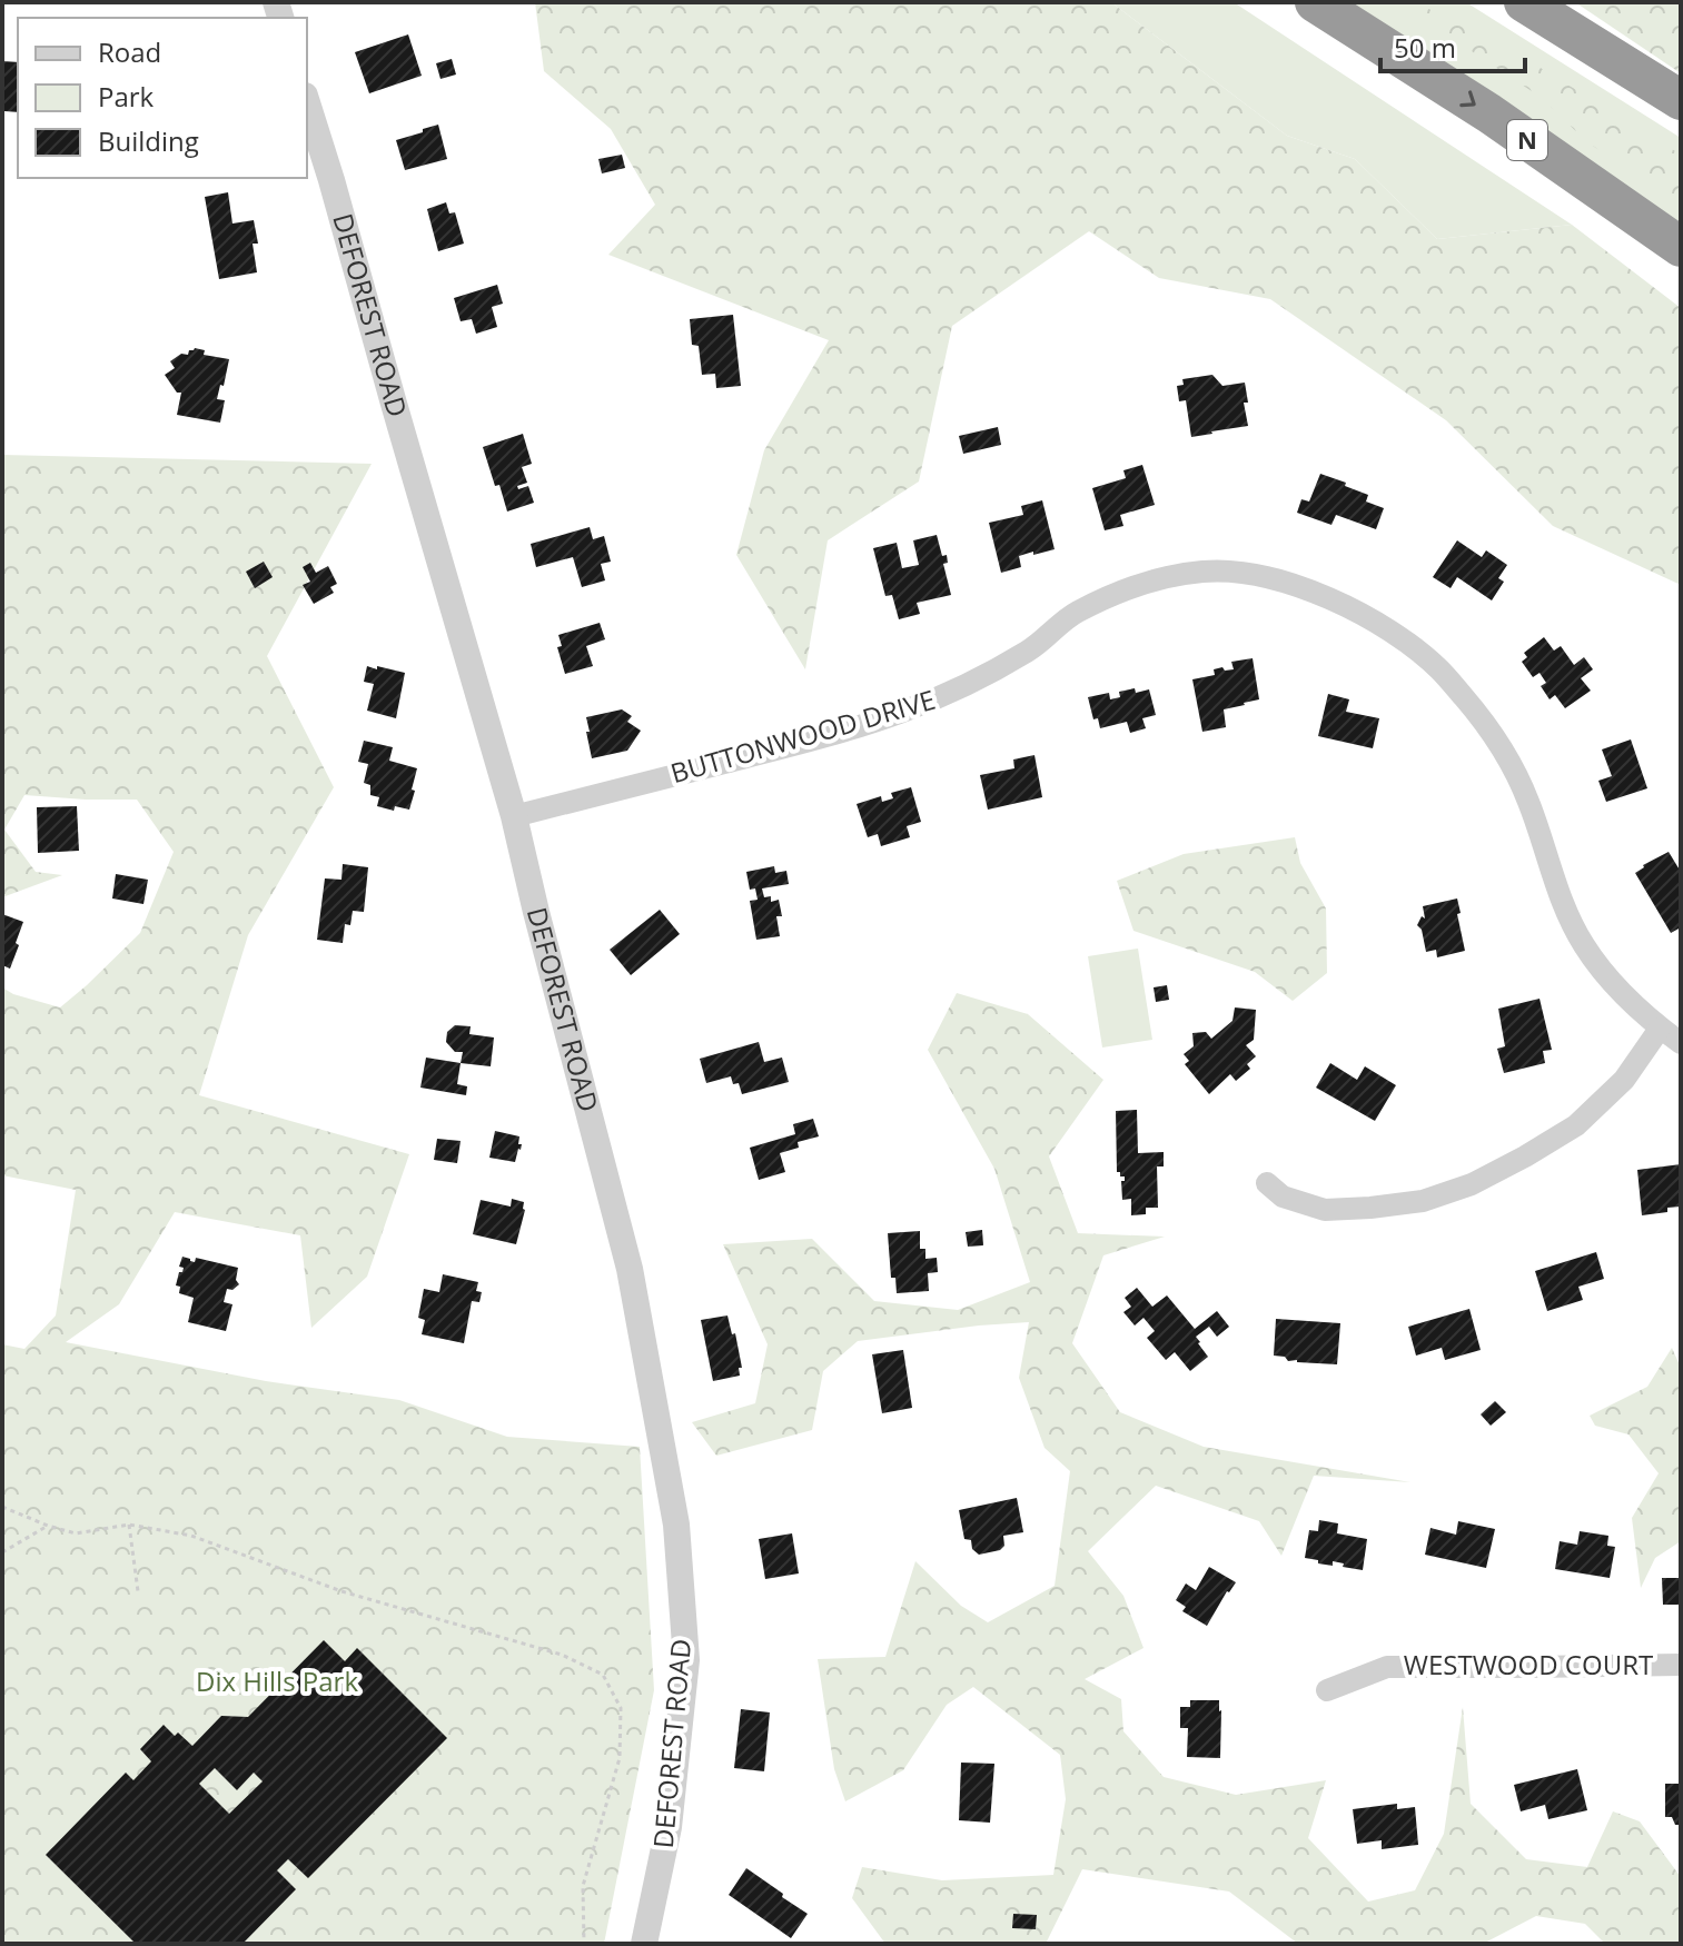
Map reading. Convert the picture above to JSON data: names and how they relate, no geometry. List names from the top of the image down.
{
  "streets": {
    "highway": ["N"],
    "street": ["DEFOREST ROAD", "BUTTONWOOD DRIVE", "WESTWOOD COURT"]
  },
  "crossings": [
    ["DEFOREST ROAD", "BUTTONWOOD DRIVE"]
  ],
  "parks": ["Dix Hills Park"],
  "legend": ["Road", "Park", "Building"],
  "scale_bar": "50 m"
}
